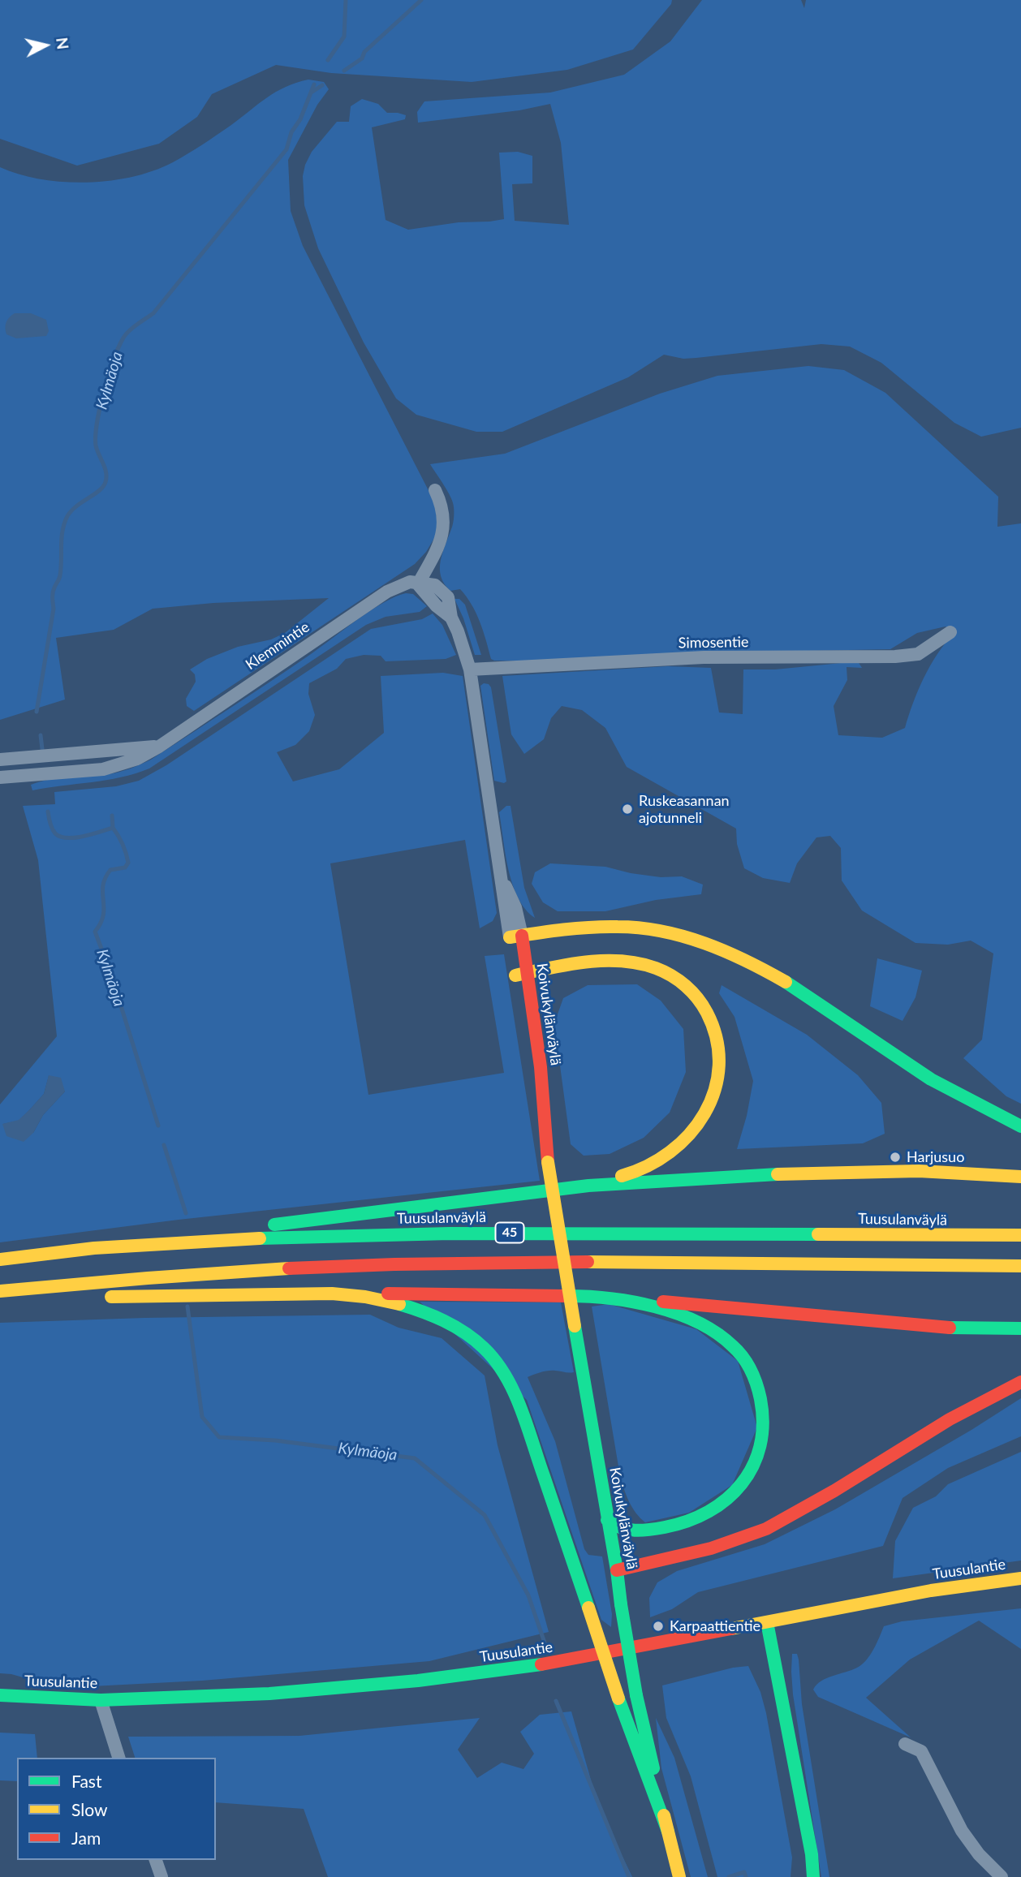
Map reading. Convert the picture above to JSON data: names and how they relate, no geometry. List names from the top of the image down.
{
  "streets": {
    "main road": [
      "Koivukylänväylä",
      "Tuusulanväylä",
      "45",
      "Tuusulantie"
    ],
    "street": ["Simosentie", "Klemmintie"]
  },
  "crossings": [
    ["Simosentie", "Koivukylänväylä"],
    ["Klemmintie", "Koivukylänväylä"]
  ],
  "water": ["Kylmäoja"],
  "places": ["Ruskeasannan ajotunneli", "Harjusuo", "Karpaattientie"],
  "legend": ["Fast", "Slow", "Jam"],
  "north": "right"
}
